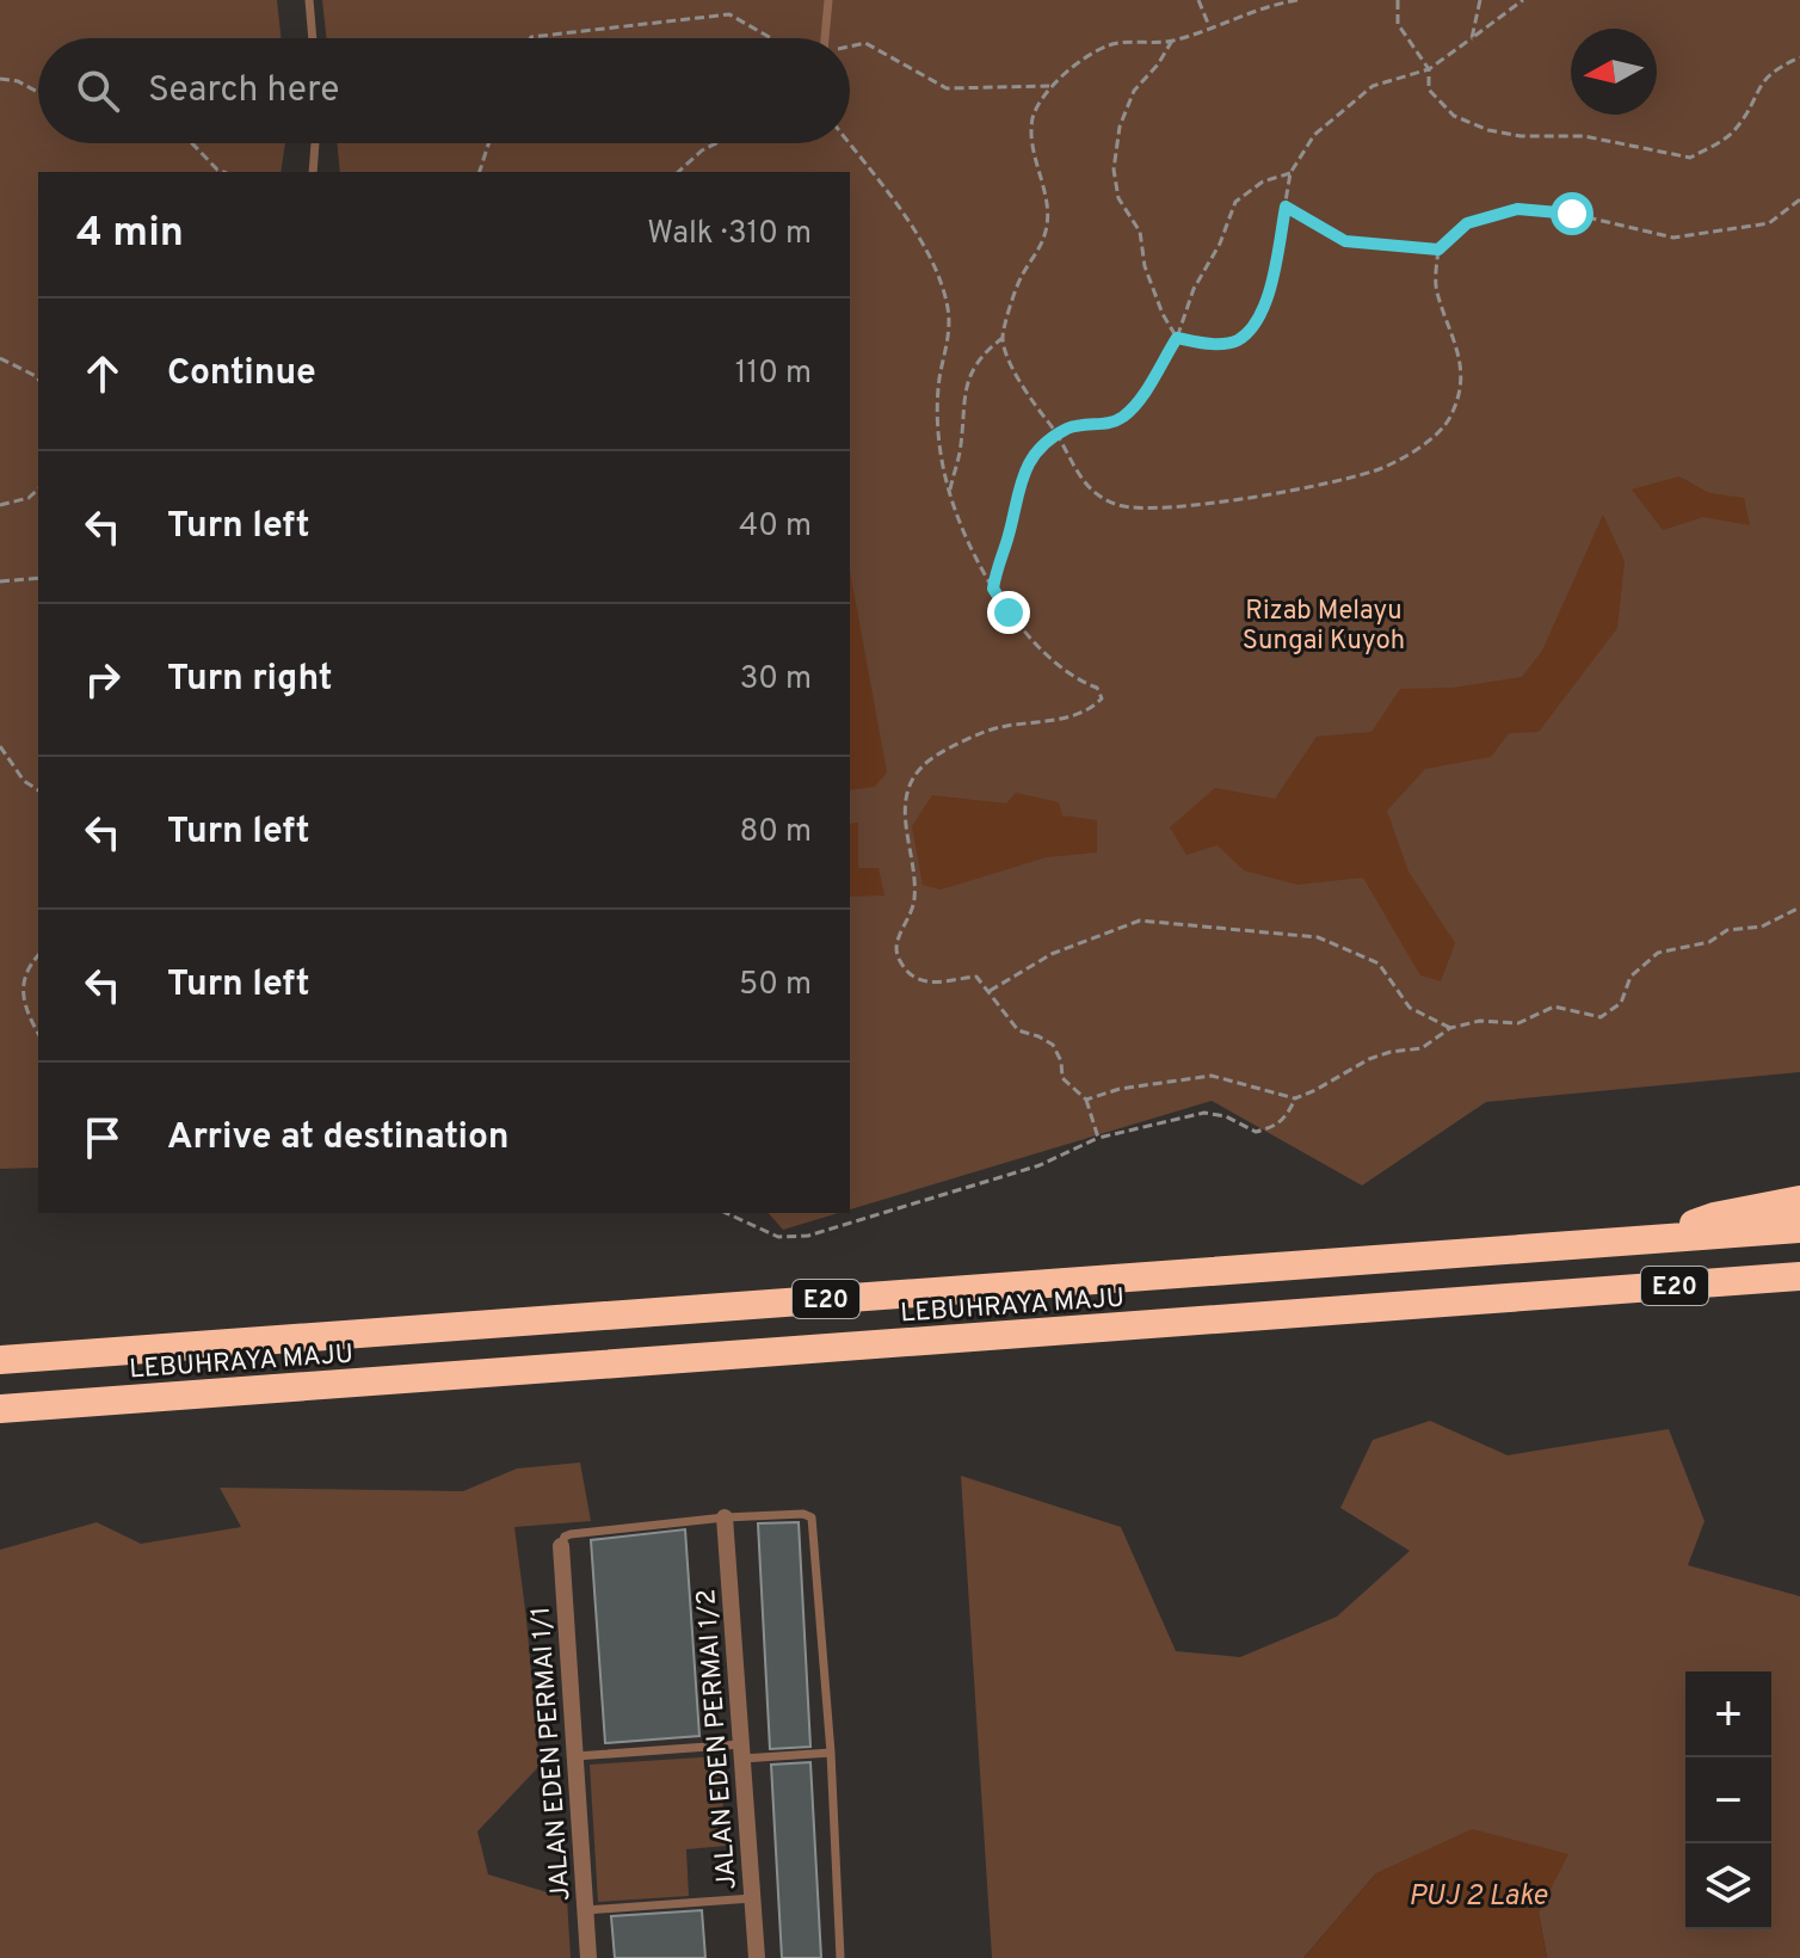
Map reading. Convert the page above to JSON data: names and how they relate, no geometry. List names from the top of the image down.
{
  "streets": {
    "highway": ["E20", "LEBUHRAYA MAJU"],
    "street": ["JALAN EDEN PERMAI 1/2", "JALAN EDEN PERMAI 1/1"]
  },
  "water": ["PUJ 2 Lake"],
  "parks": ["Rizab Melayu Sungai Kuyoh"],
  "north": "left",
  "page": {
    "search": "Search here",
    "heading": ["4 min", "Walk · 310 m"],
    "list": [
      ["Continue", "110 m"],
      ["Turn left", "40 m"],
      ["Turn right", "30 m"],
      ["Turn left", "80 m"],
      ["Turn left", "50 m"],
      "Arrive at destination"
    ],
    "map_buttons": ["+", "−"]
  }
}
